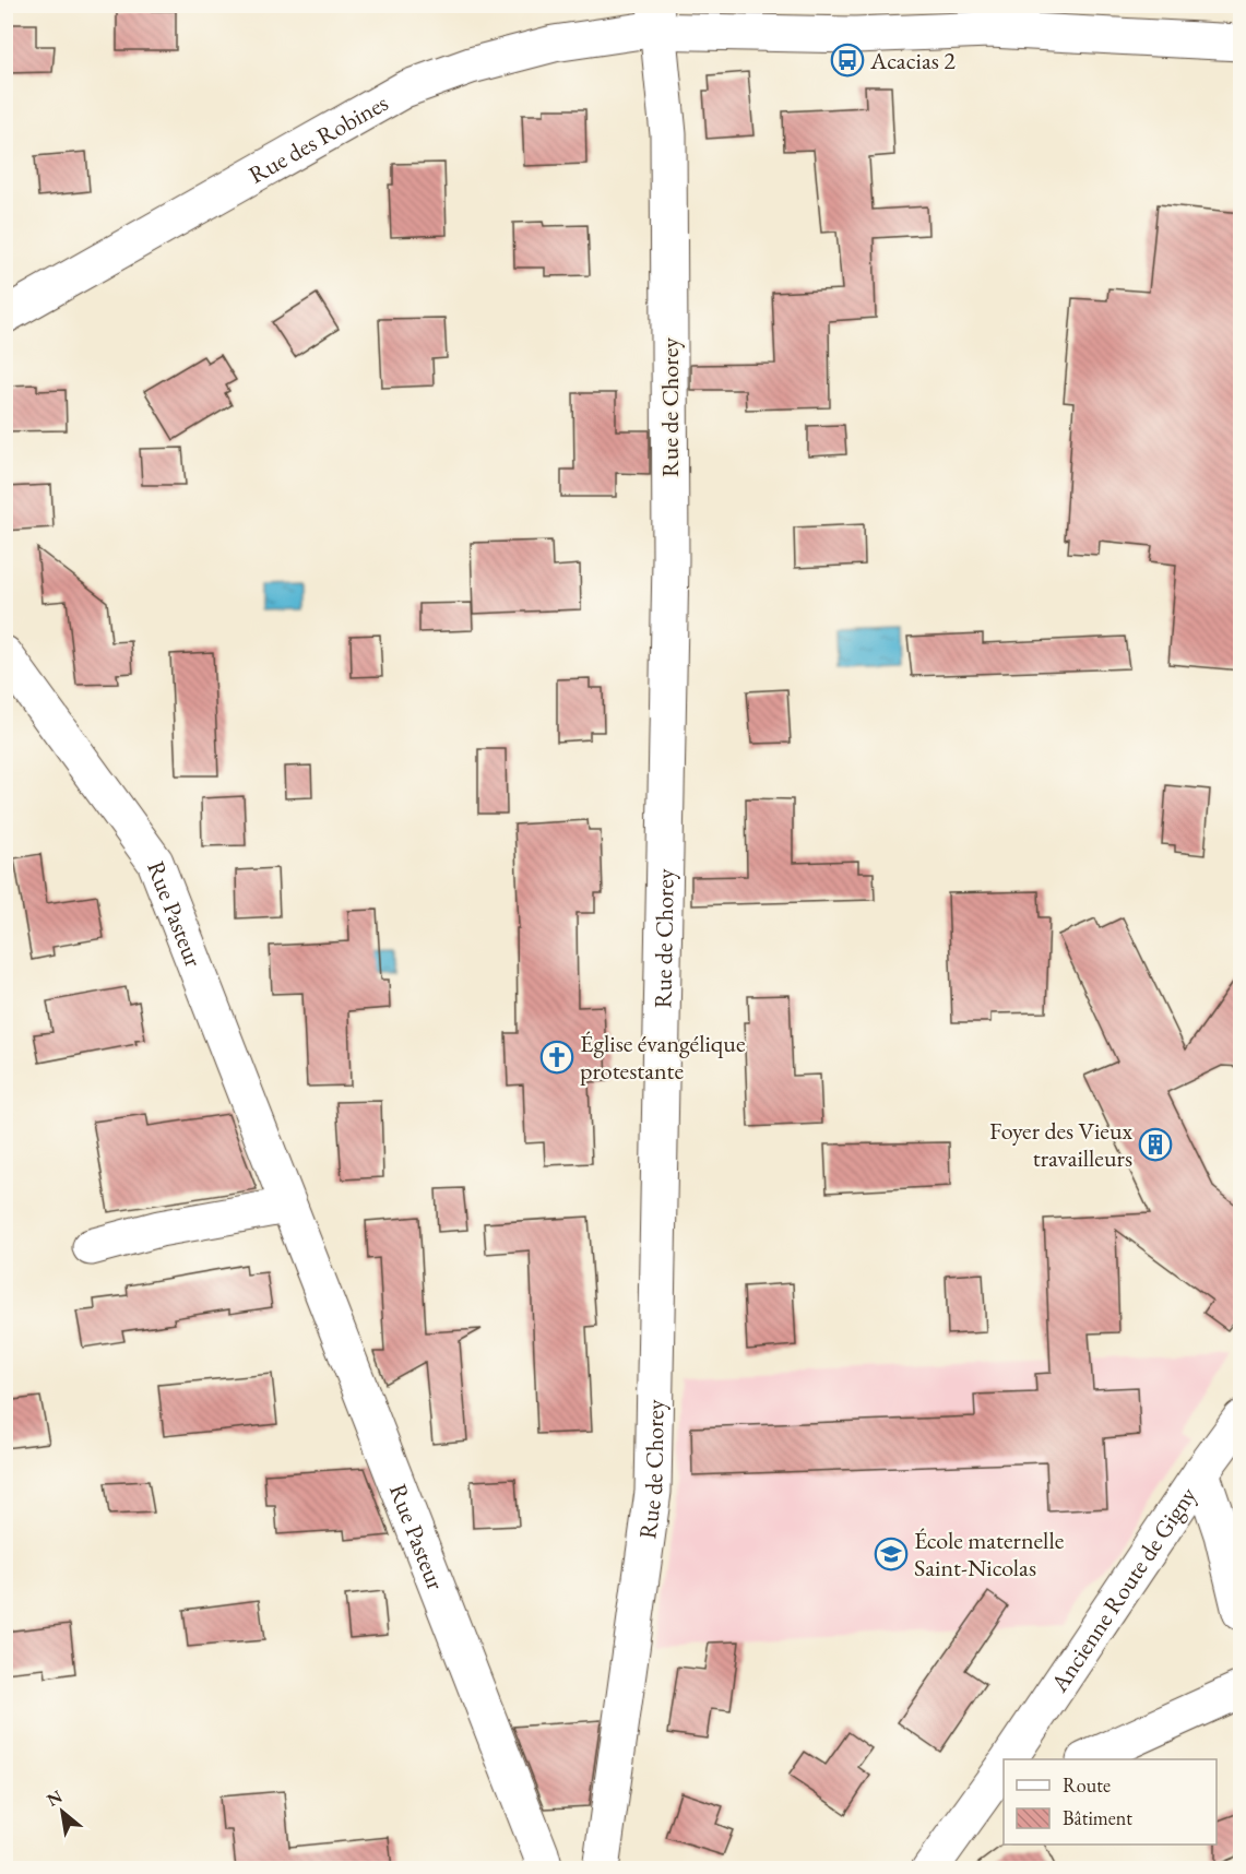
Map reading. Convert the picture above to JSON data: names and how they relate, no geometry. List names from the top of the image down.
{
  "streets": {
    "street": [
      "Rue des Robines",
      "Rue de Chorey",
      "Rue Pasteur",
      "Ancienne Route de Gigny"
    ]
  },
  "crossings": [
    ["Rue des Robines", "Rue de Chorey"]
  ],
  "places": {
    "bus stop": ["Acacias 2"],
    "church": ["Église évangélique protestante"],
    "building": ["Foyer des Vieux travailleurs"],
    "school or university": ["École maternelle Saint-Nicolas"]
  },
  "legend": ["Route", "Bâtiment"],
  "north": "top left"
}
